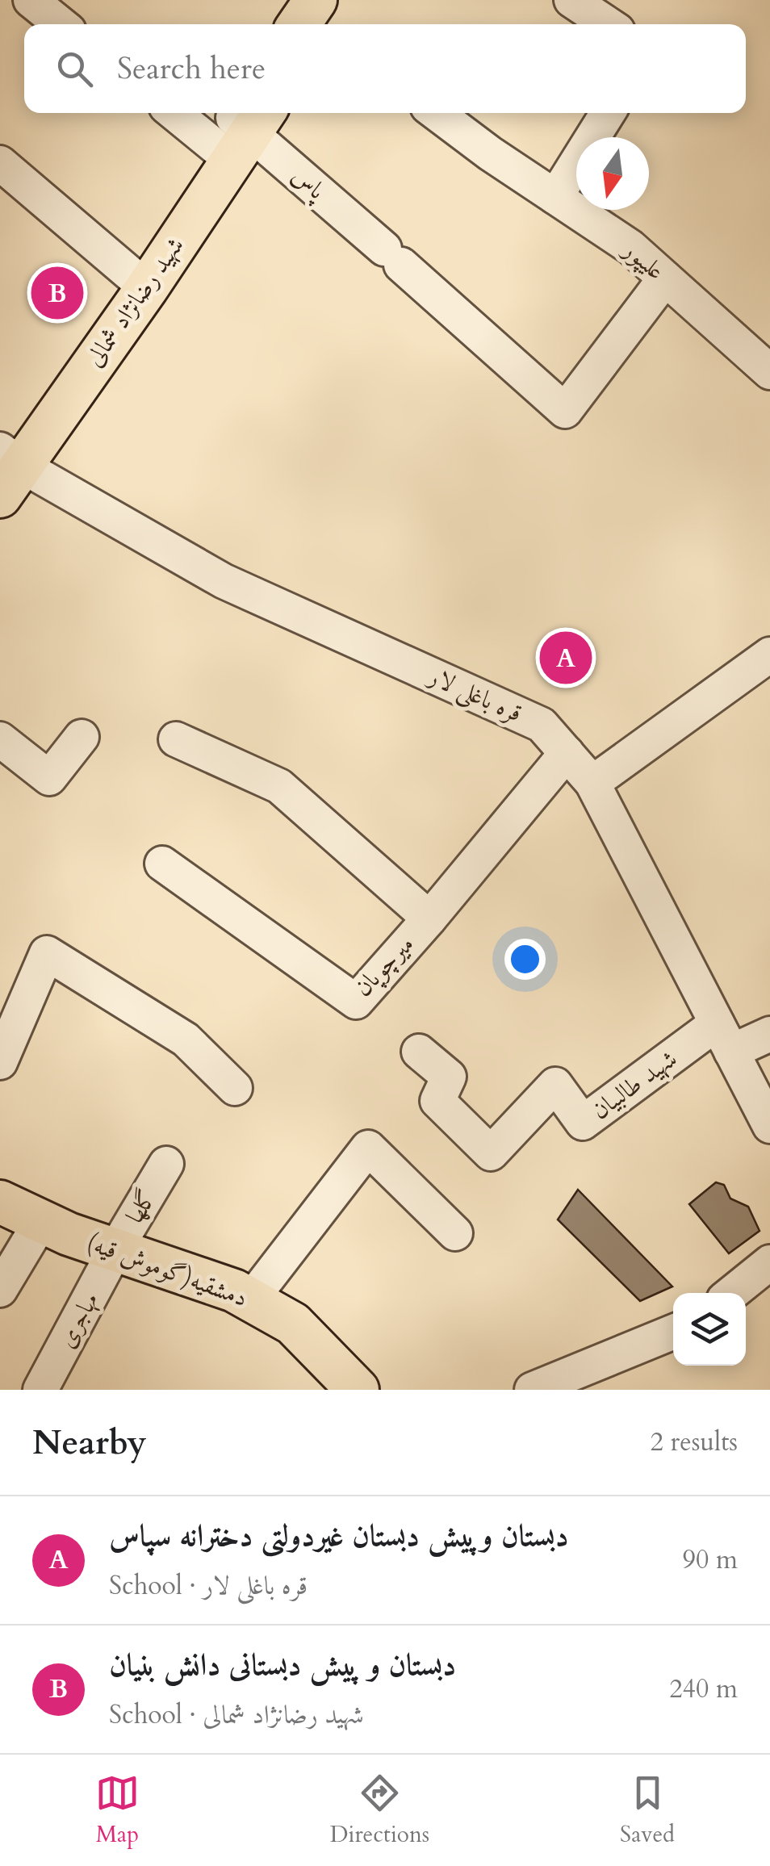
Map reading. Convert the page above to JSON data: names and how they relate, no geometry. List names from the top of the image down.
{
  "streets": {
    "main road": ["شهید رضانژاد شمالی", "دمشقیه(گوموش قیه)"],
    "street": [
      "پاس",
      "علیپور",
      "قره باغلی لار",
      "میرچوپان",
      "شهید طالبیان",
      "گلها",
      "مهاجری"
    ]
  },
  "crossings": [
    ["پاس", "علیپور"],
    ["پاس", "شهید رضانژاد شمالی"],
    ["شهید رضانژاد شمالی", "قره باغلی لار"],
    ["قره باغلی لار", "میرچوپان"],
    ["قره باغلی لار", "شهید طالبیان"],
    ["گلها", "دمشقیه(گوموش قیه)"],
    ["گلها", "مهاجری"],
    ["دمشقیه(گوموش قیه)", "مهاجری"]
  ],
  "north": "bottom",
  "page": {
    "search": "Search here",
    "pins": ["B", "A"],
    "heading": ["Nearby", "2 results"],
    "list": [
      {
        "mark": "A",
        "name": "دبستان وپیش دبستان غیردولتی دخترانه سپاس",
        "note": "School · قره باغلی لار",
        "value": "90 m"
      },
      {
        "mark": "B",
        "name": "دبستان و پیش دبستانی دانش بنیان",
        "note": "School · شهید رضانژاد شمالی",
        "value": "240 m"
      }
    ],
    "nav": ["Map", "Directions", "Saved"]
  }
}
